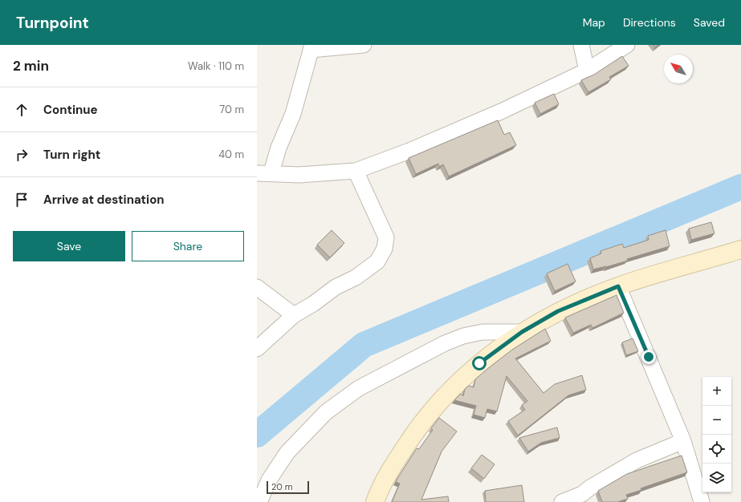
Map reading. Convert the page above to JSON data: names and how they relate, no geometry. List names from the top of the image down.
{
  "scale_bar": "20 m",
  "north": "top left",
  "page": {
    "header": "Turnpoint",
    "nav": ["Map", "Directions", "Saved"],
    "heading": ["2 min", "Walk · 110 m"],
    "list": [
      ["Continue", "70 m"],
      ["Turn right", "40 m"],
      "Arrive at destination"
    ],
    "buttons": ["Save", "Share"],
    "map_buttons": ["+", "−"],
    "scale": "20 m"
  }
}
